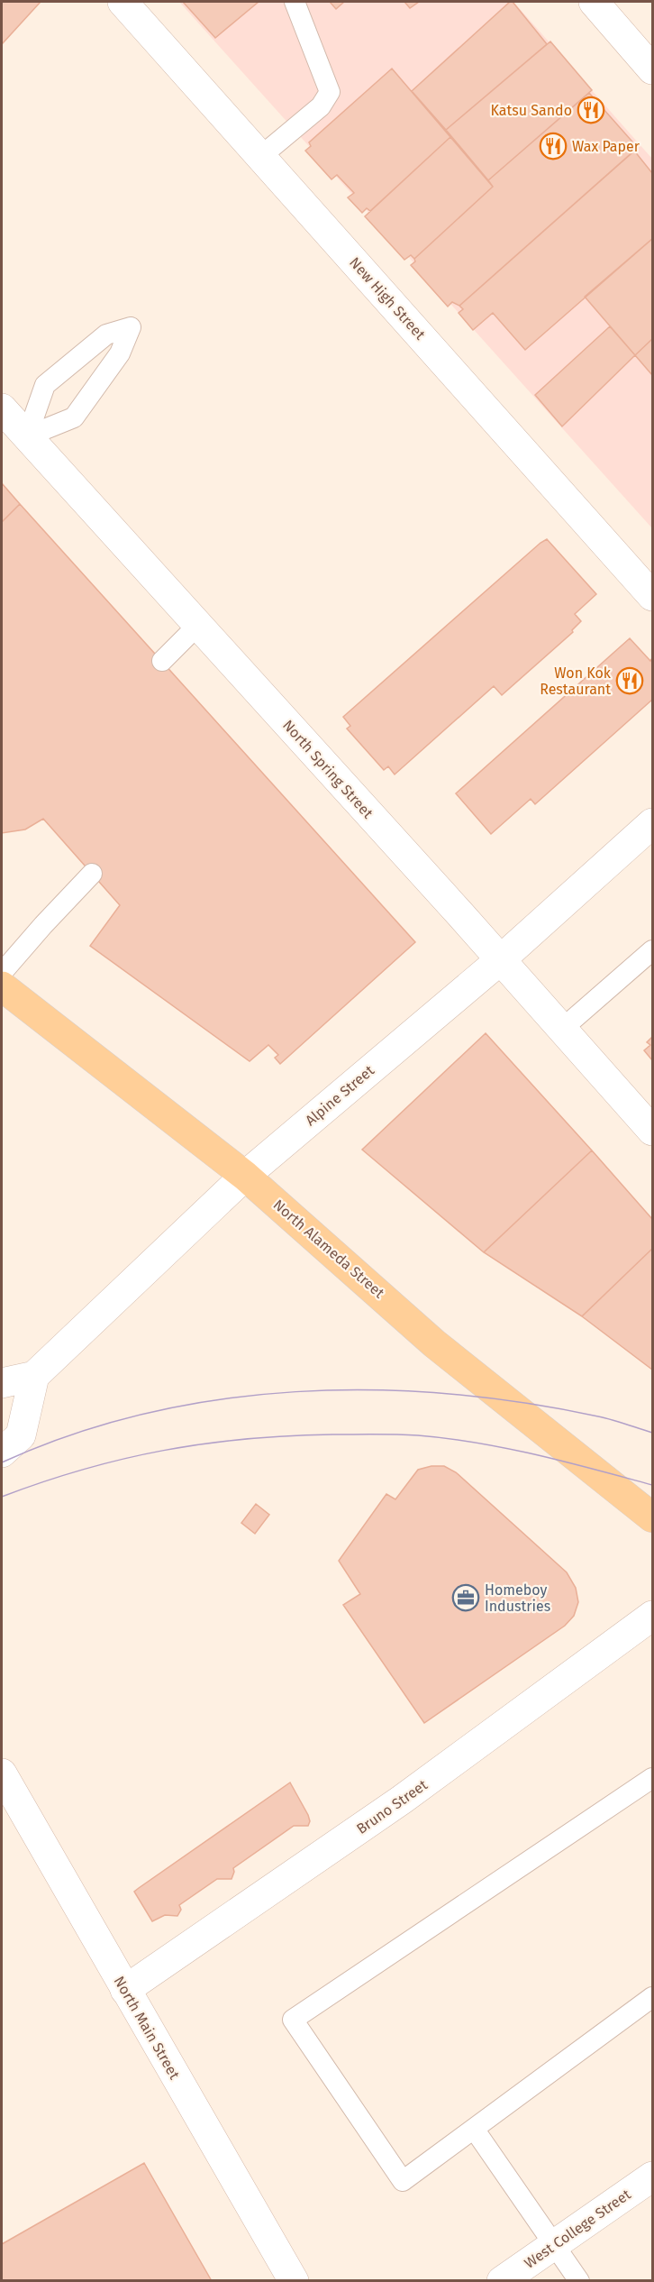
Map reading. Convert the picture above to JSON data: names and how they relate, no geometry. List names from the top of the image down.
{
  "streets": {
    "main road": ["North Alameda Street"],
    "street": [
      "New High Street",
      "North Spring Street",
      "Alpine Street",
      "Bruno Street",
      "North Main Street",
      "West College Street"
    ]
  },
  "crossings": [
    ["North Spring Street", "Alpine Street"],
    ["Alpine Street", "North Alameda Street"],
    ["Bruno Street", "North Main Street"]
  ],
  "places": {
    "restaurant": ["Katsu Sando", "Wax Paper", "Won Kok Restaurant"],
    "office": ["Homeboy Industries"]
  }
}
